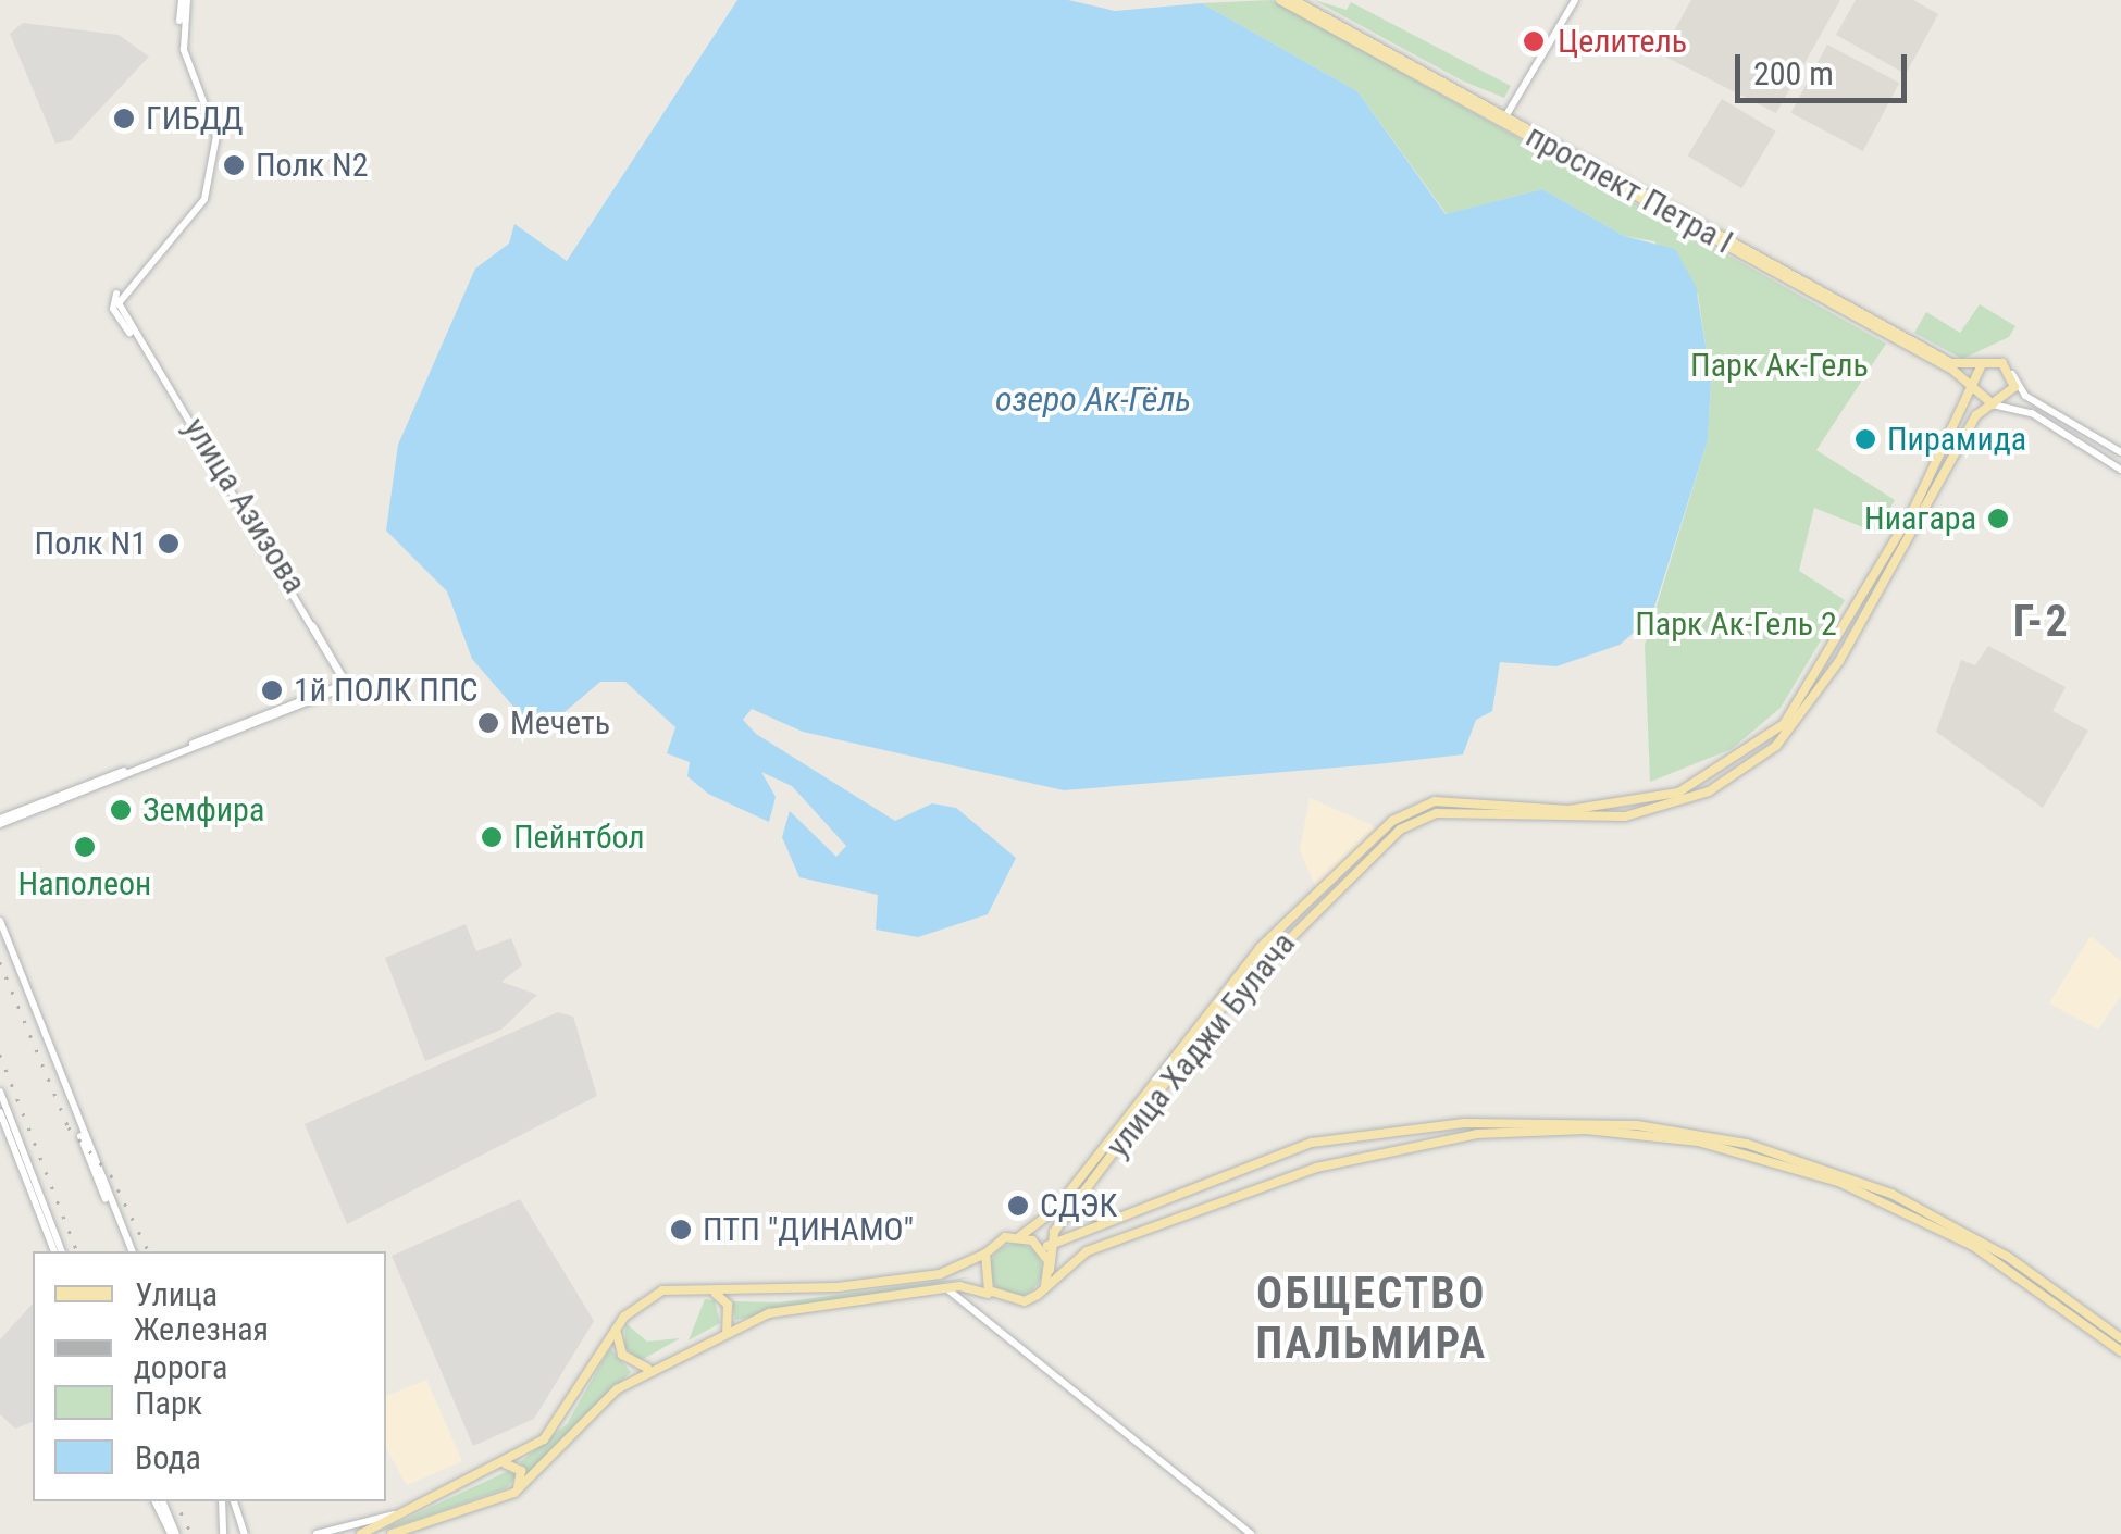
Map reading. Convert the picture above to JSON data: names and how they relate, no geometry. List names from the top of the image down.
{
  "streets": {
    "main road": ["проспект Петра I", "улица Азизова", "улица Хаджи Булача"]
  },
  "crossings": [
    ["проспект Петра I", "улица Хаджи Булача"]
  ],
  "districts": ["Г-2", "ОБЩЕСТВО ПАЛЬМИРА"],
  "water": ["озеро Ак-Гёль"],
  "parks": ["Парк Ак-Гель", "Парк Ак-Гель 2"],
  "places": [
    "Целитель",
    "ГИБДД",
    "Полк N2",
    "Пирамида",
    "Ниагара",
    "Полк N1",
    "1й ПОЛК ППС",
    "Мечеть",
    "Земфира",
    "Пейнтбол",
    "Наполеон",
    "СДЭК",
    "ПТП \"ДИНАМО\""
  ],
  "legend": [
    "Улица",
    "Железная дорога",
    "Парк",
    "Вода"
  ],
  "scale_bar": "200 m"
}
